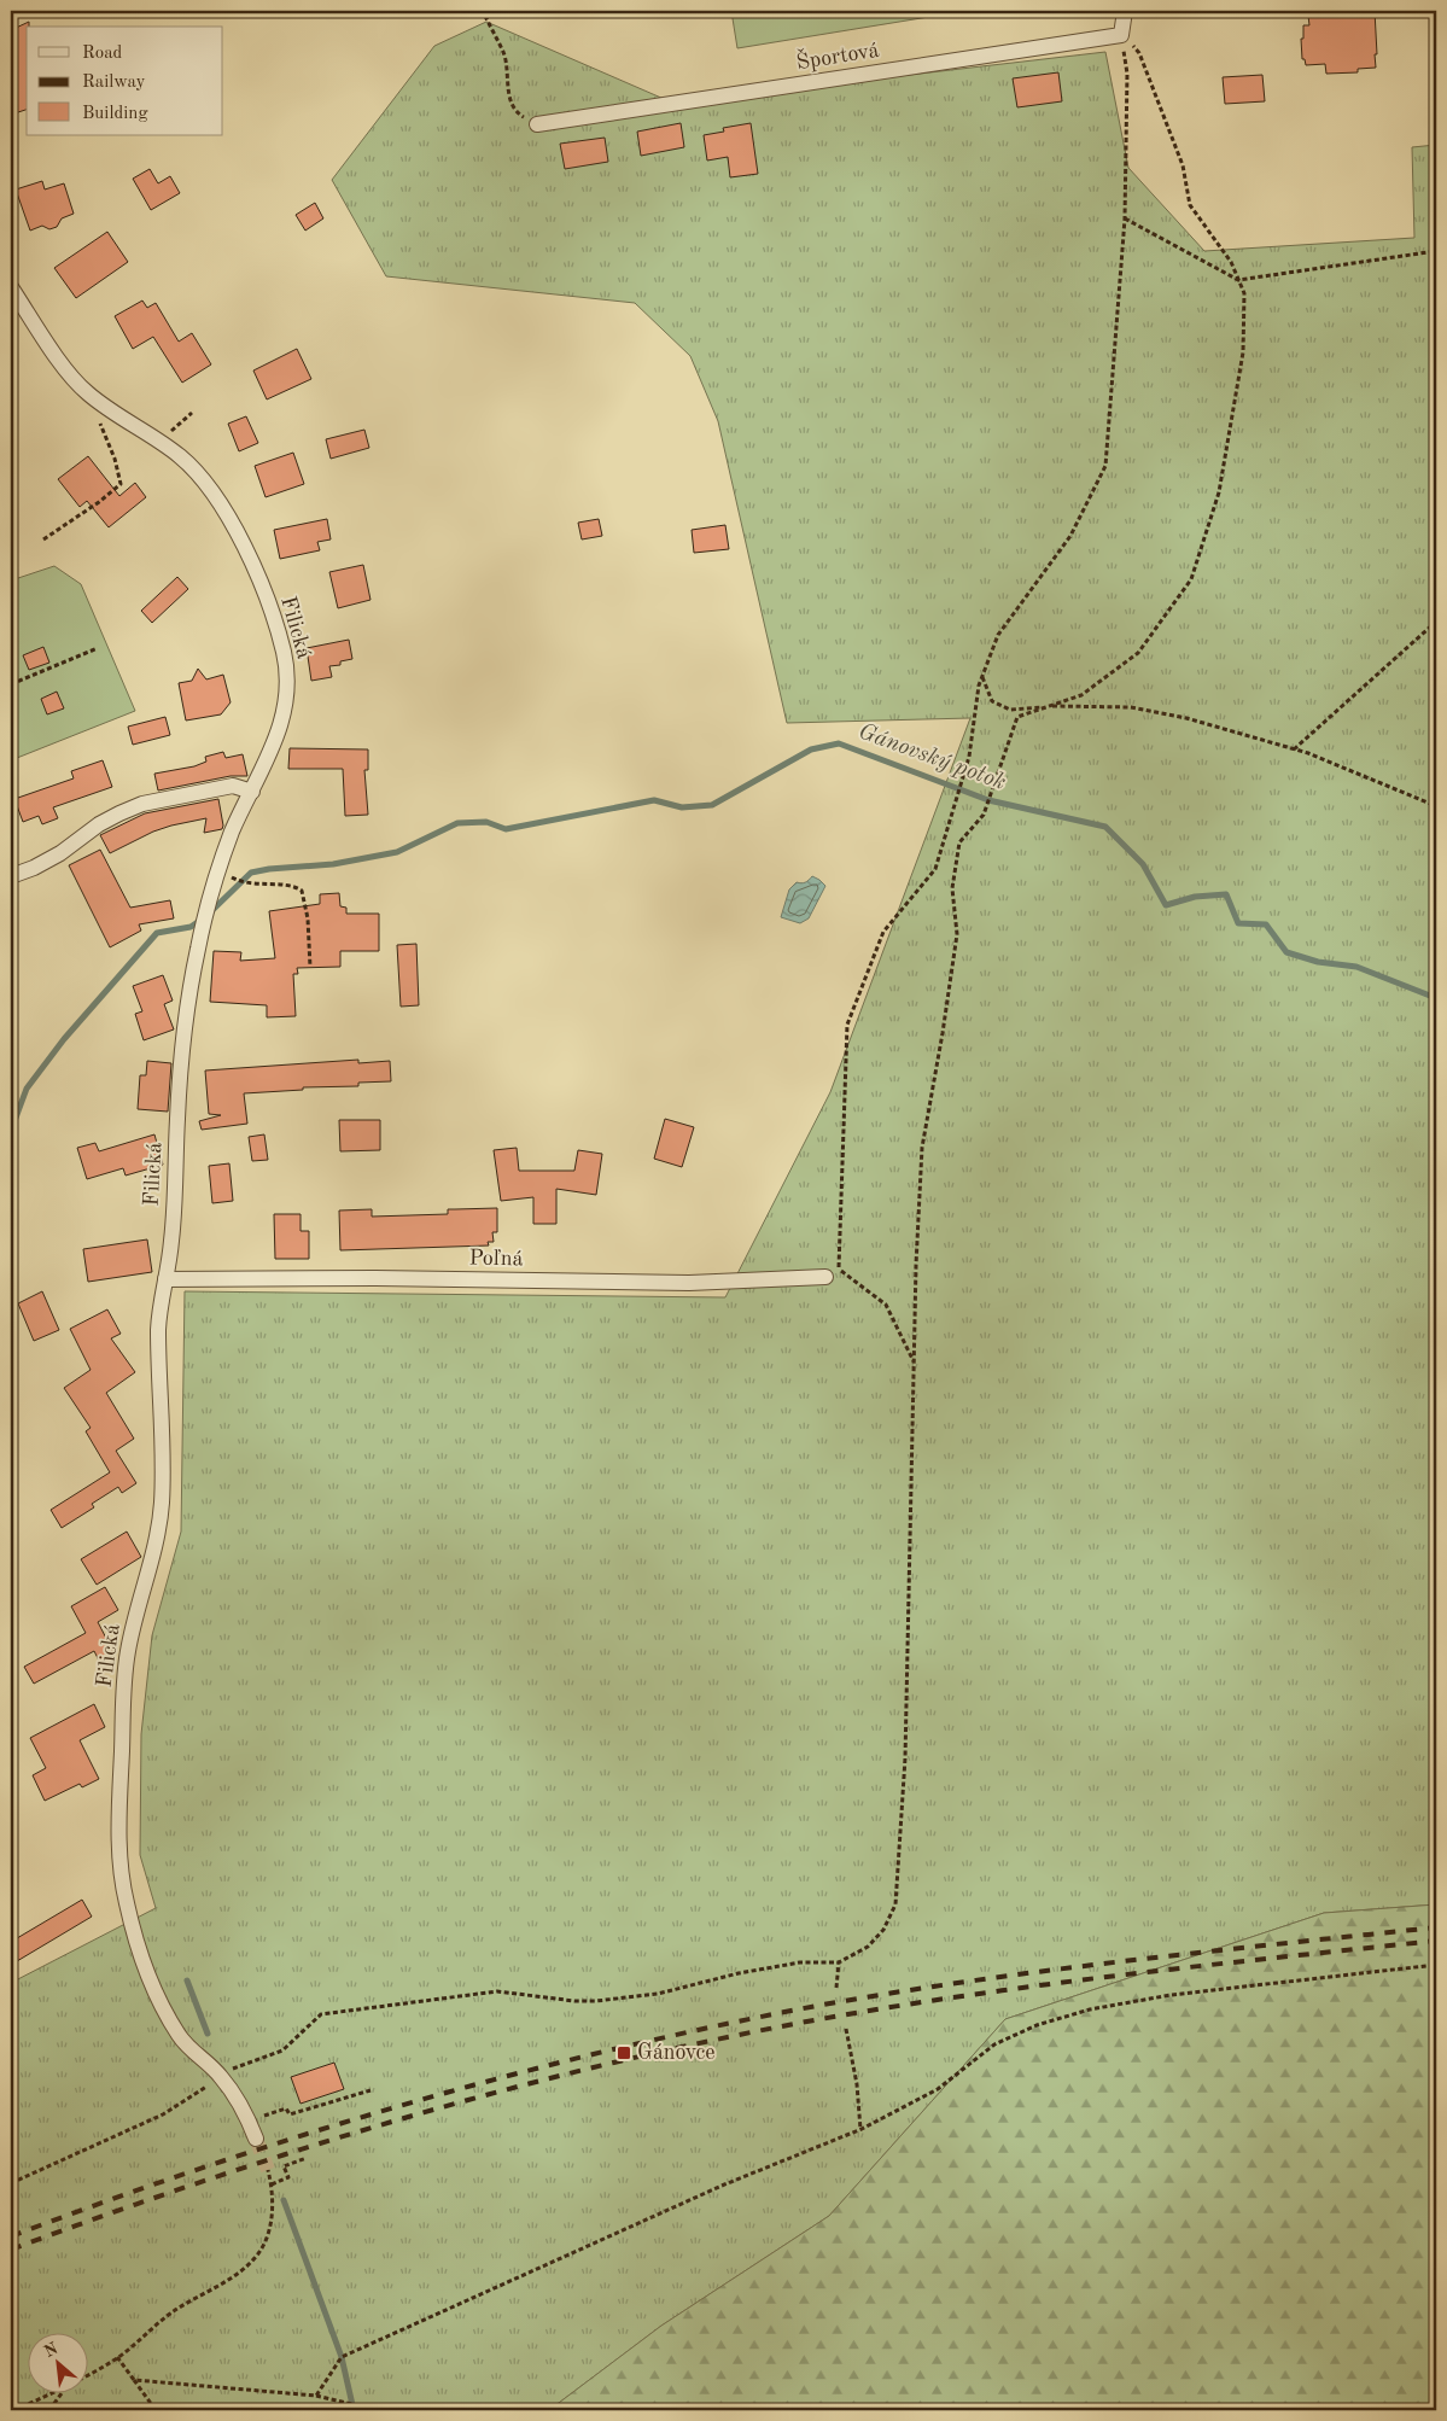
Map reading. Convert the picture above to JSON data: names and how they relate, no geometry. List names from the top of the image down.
{
  "streets": {
    "street": ["Športová", "Filická", "Poľná"]
  },
  "crossings": [
    ["Filická", "Poľná"]
  ],
  "water": ["Gánovský potok"],
  "places": {
    "transit": ["Gánovce"]
  },
  "legend": ["Road", "Railway", "Building"],
  "north": "top left"
}
